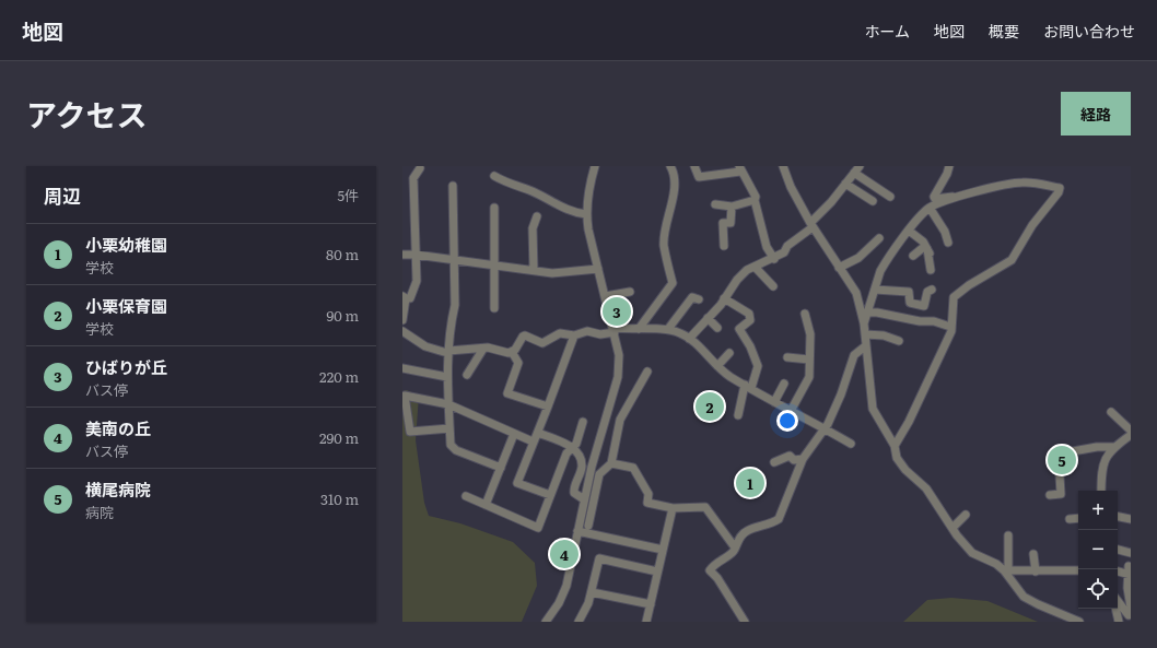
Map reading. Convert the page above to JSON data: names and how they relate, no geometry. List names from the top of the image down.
{
  "page": {
    "header": "地図",
    "nav": [
      "ホーム",
      "地図",
      "概要",
      "お問い合わせ"
    ],
    "title": "アクセス",
    "buttons": "経路",
    "heading": ["周辺", "5件"],
    "list": [
      {
        "mark": "1",
        "name": "小栗幼稚園",
        "note": "学校",
        "value": "80 m"
      },
      {
        "mark": "2",
        "name": "小栗保育園",
        "note": "学校",
        "value": "90 m"
      },
      {
        "mark": "3",
        "name": "ひばりが丘",
        "note": "バス停",
        "value": "220 m"
      },
      {
        "mark": "4",
        "name": "美南の丘",
        "note": "バス停",
        "value": "290 m"
      },
      {
        "mark": "5",
        "name": "横尾病院",
        "note": "病院",
        "value": "310 m"
      }
    ],
    "pins": [
      "3",
      "2",
      "5",
      "1",
      "4"
    ],
    "map_buttons": ["+", "−"]
  }
}
